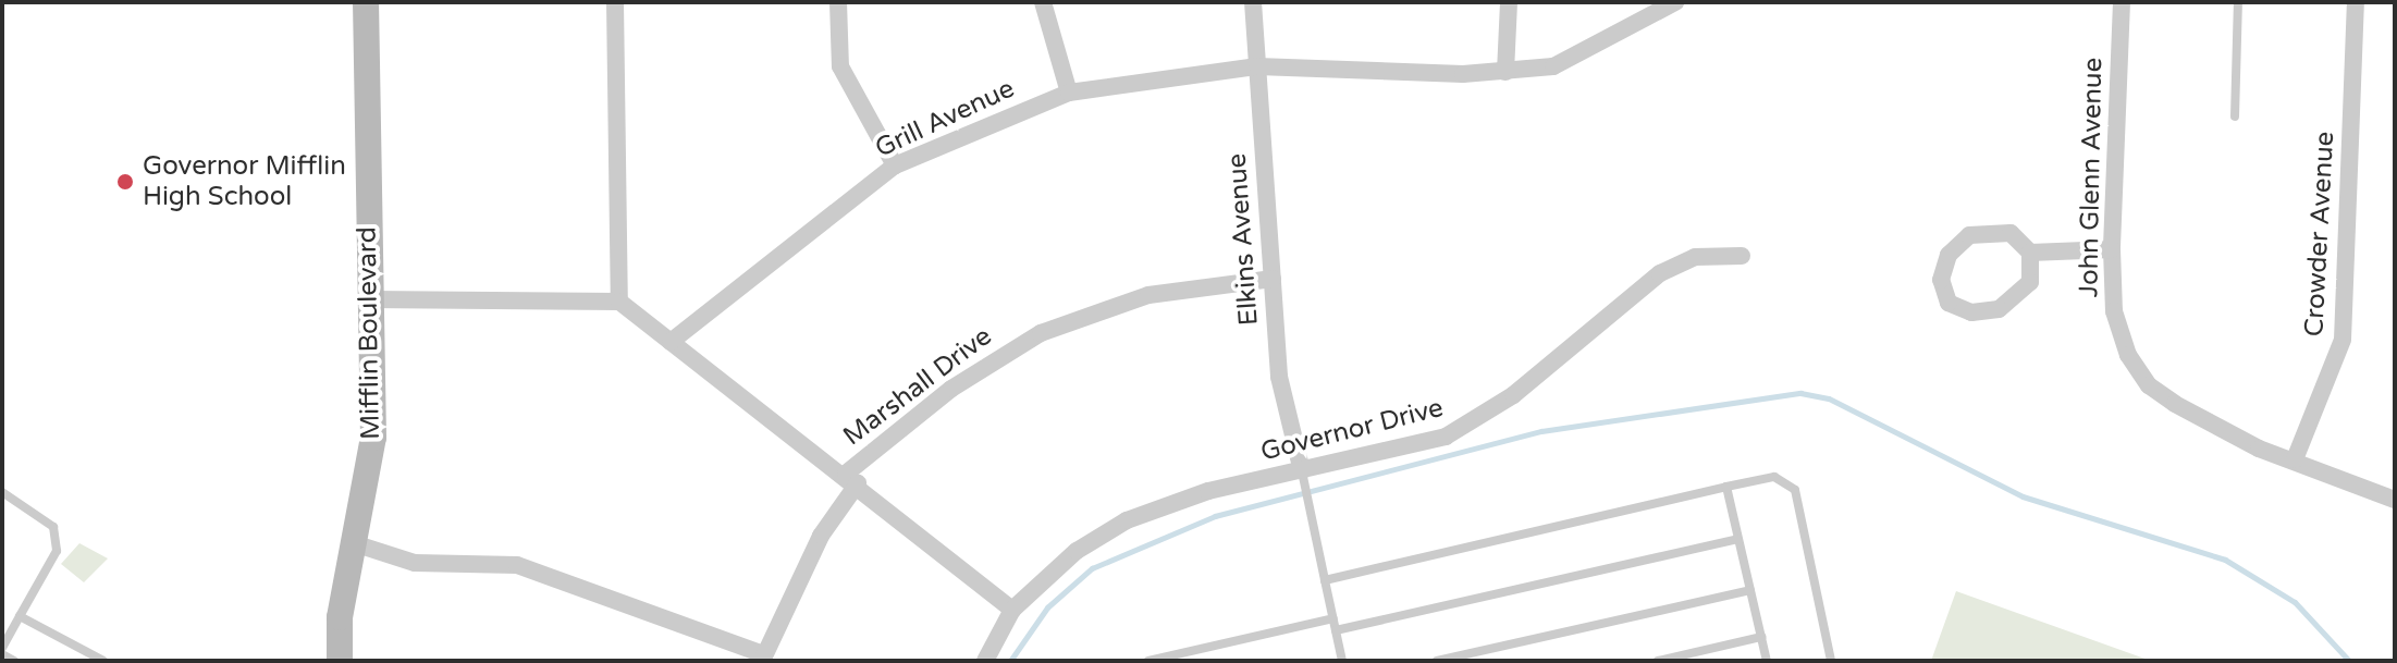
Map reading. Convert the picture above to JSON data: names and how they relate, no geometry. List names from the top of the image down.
{
  "streets": {
    "street": [
      "Grill Avenue",
      "John Glenn Avenue",
      "Crowder Avenue",
      "Elkins Avenue",
      "Mifflin Boulevard",
      "Marshall Drive",
      "Governor Drive"
    ]
  },
  "crossings": [
    ["Grill Avenue", "Elkins Avenue"],
    ["John Glenn Avenue", "Crowder Avenue"],
    ["Elkins Avenue", "Marshall Drive"],
    ["Elkins Avenue", "Governor Drive"]
  ],
  "places": ["Governor Mifflin High School"]
}
